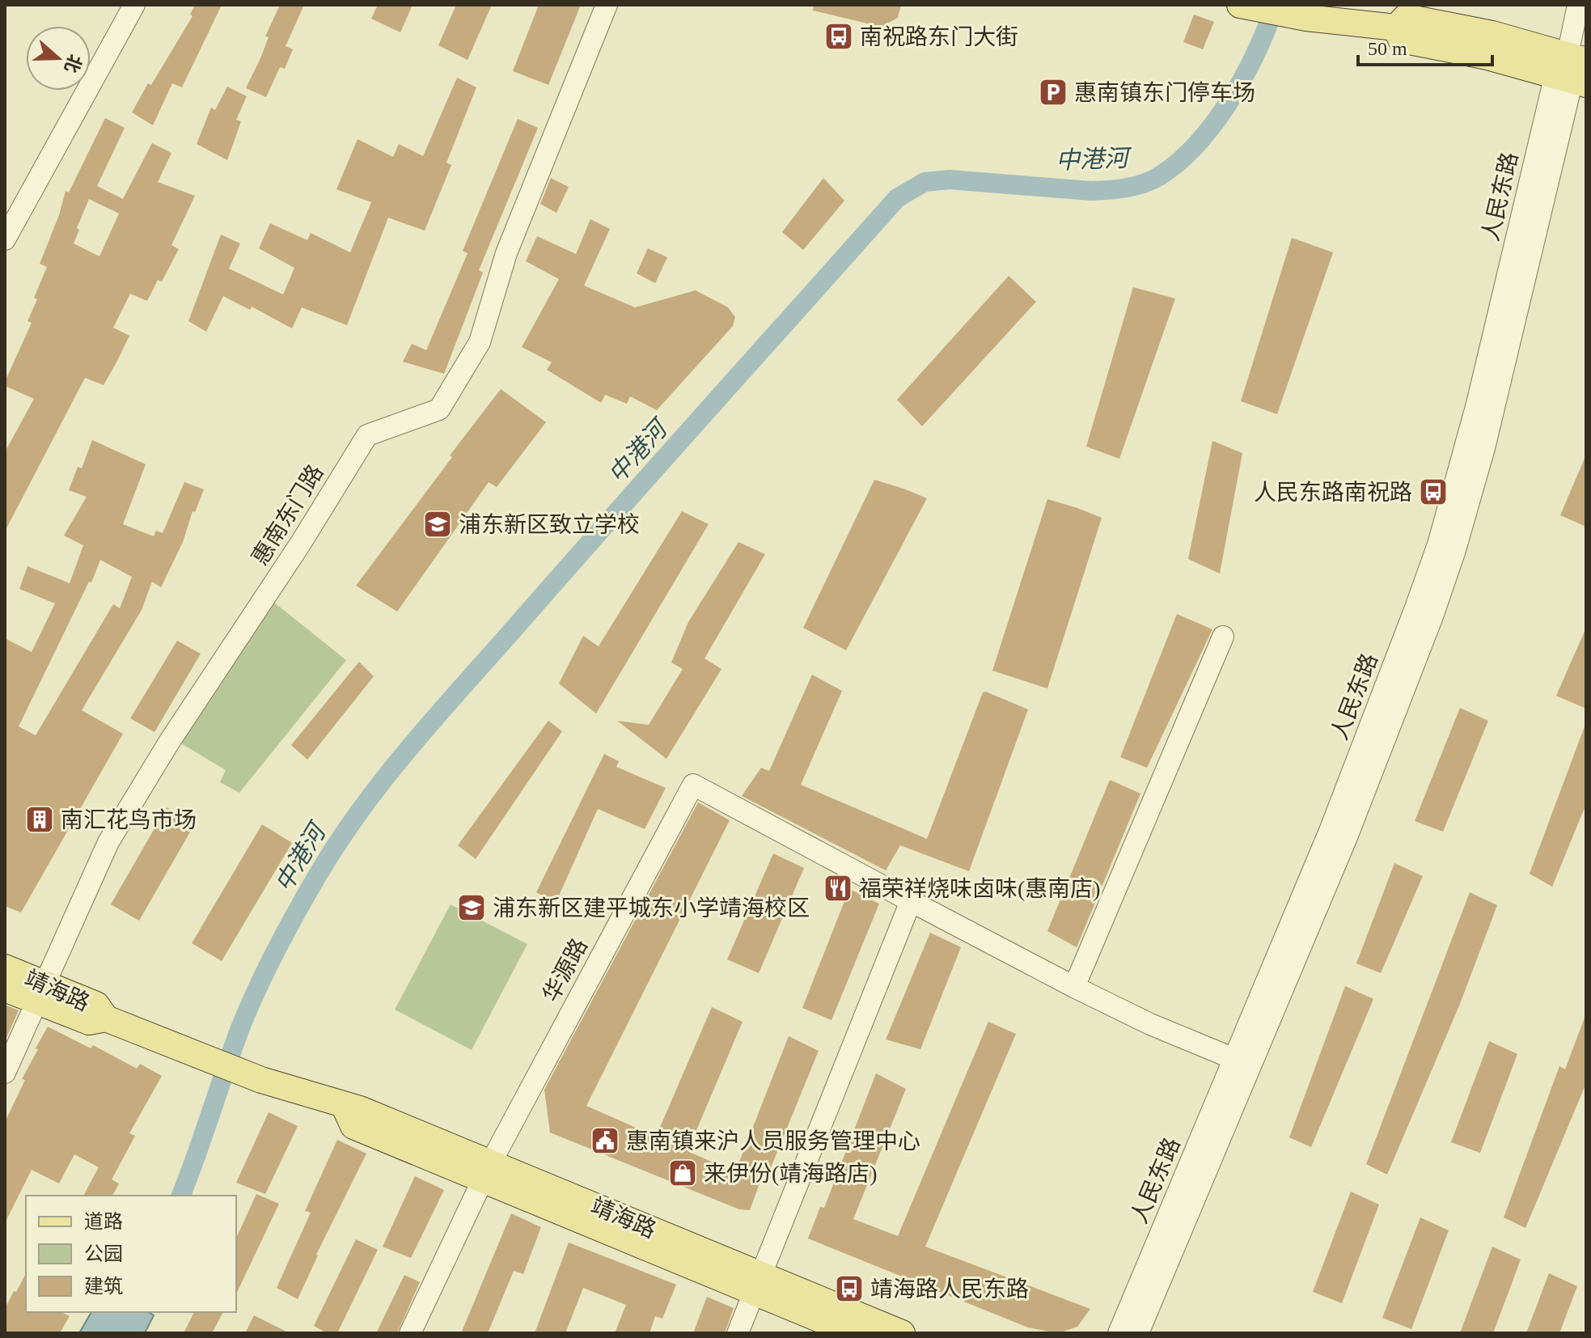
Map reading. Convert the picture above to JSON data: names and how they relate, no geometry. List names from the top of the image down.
{
  "streets": {
    "main road": ["靖海路"],
    "street": ["人民东路", "惠南东门路", "华源路"]
  },
  "crossings": [
    ["惠南东门路", "靖海路"],
    ["华源路", "靖海路"]
  ],
  "water": ["中港河"],
  "places": {
    "bus stop": ["南祝路东门大街", "人民东路南祝路", "靖海路人民东路"],
    "parking": ["惠南镇东门停车场"],
    "school or university": ["浦东新区致立学校", "浦东新区建平城东小学靖海校区"],
    "building": ["南汇花鸟市场"],
    "restaurant": ["福荣祥烧味卤味(惠南店)"],
    "public building": ["惠南镇来沪人员服务管理中心"],
    "shop": ["来伊份(靖海路店)"]
  },
  "legend": ["道路", "公园", "建筑"],
  "scale_bar": "50 m",
  "north": "right"
}
